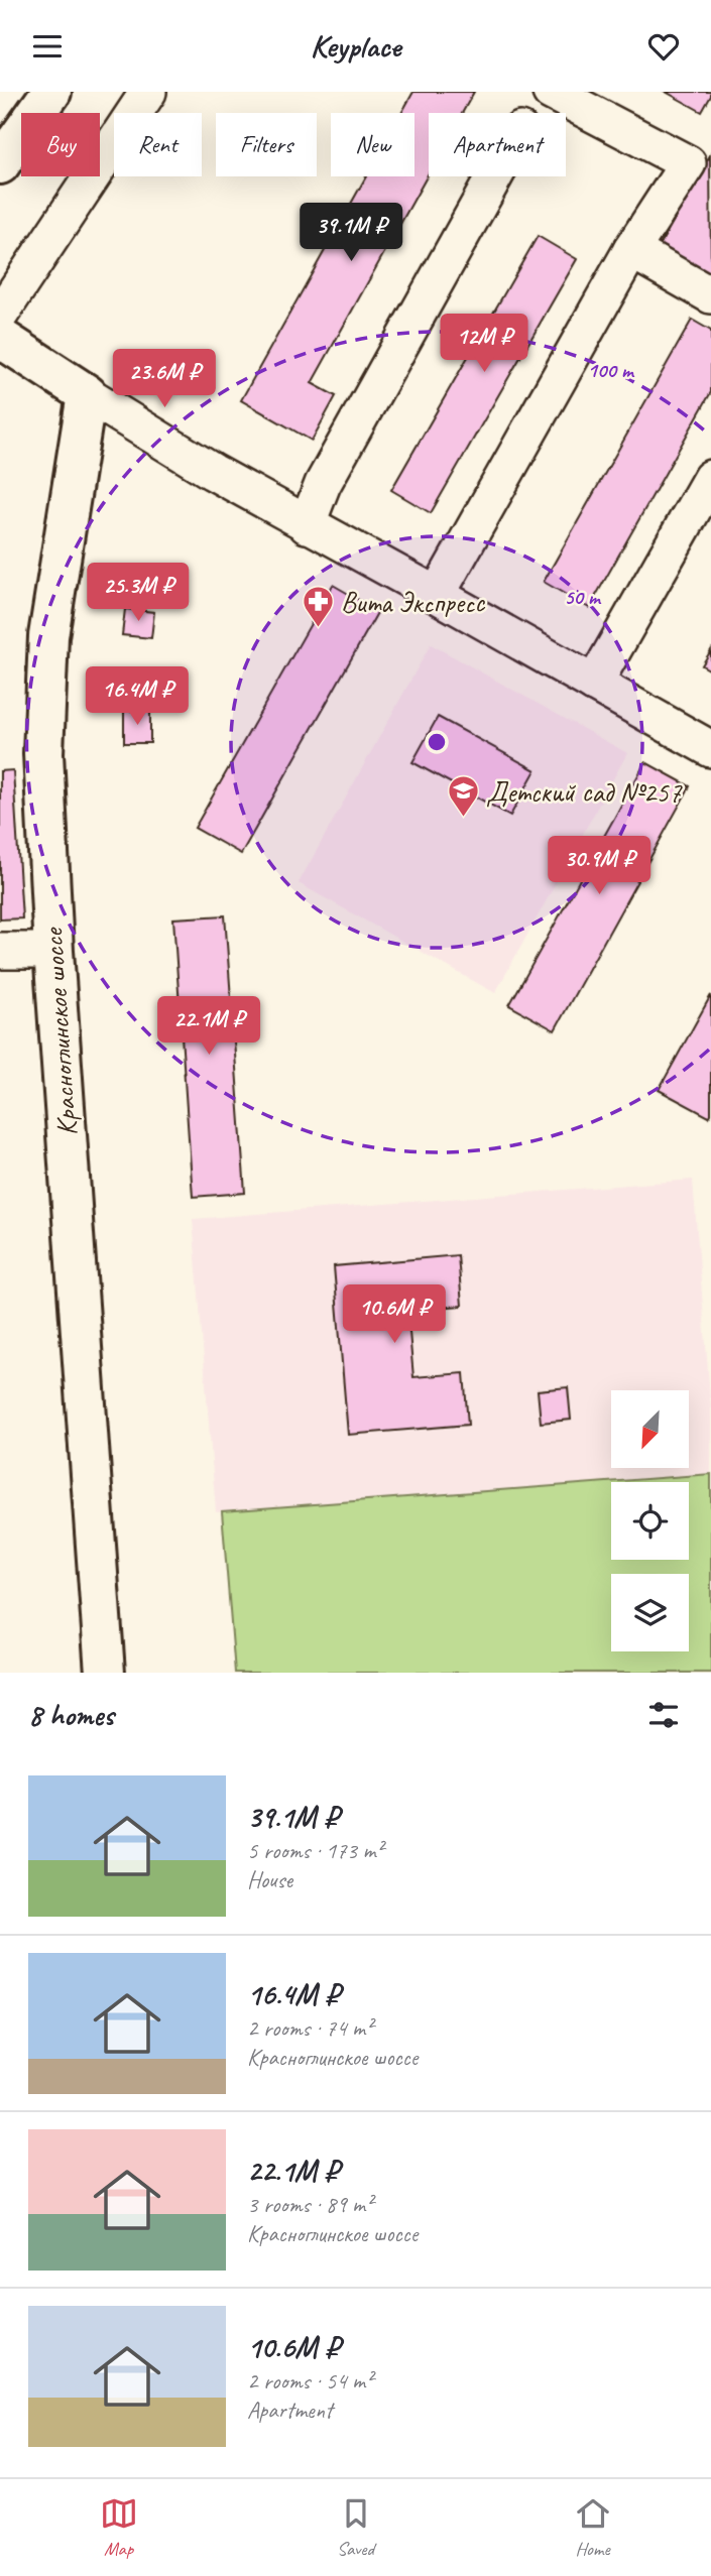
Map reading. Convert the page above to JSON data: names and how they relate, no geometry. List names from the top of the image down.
{
  "streets": {
    "main road": ["Красноглинское шоссе"]
  },
  "places": {
    "pharmacy": ["Вита Экспресс"],
    "school or university": ["Детский сад №257"]
  },
  "north": "bottom left",
  "page": {
    "header": "Keyplace",
    "chip": [
      "Buy",
      "Rent",
      "Filters",
      "New",
      "Apartment"
    ],
    "price": [
      "39.1M ₽",
      "12M ₽",
      "23.6M ₽",
      "25.3M ₽",
      "16.4M ₽",
      "30.9M ₽",
      "22.1M ₽",
      "10.6M ₽"
    ],
    "heading": "8 homes",
    "list": [
      {
        "name": "39.1M ₽",
        "note": "5 rooms · 173 m² · House"
      },
      {
        "name": "16.4M ₽",
        "note": "2 rooms · 74 m² · Красноглинское шоссе"
      },
      {
        "name": "22.1M ₽",
        "note": "3 rooms · 89 m² · Красноглинское шоссе"
      },
      {
        "name": "10.6M ₽",
        "note": "2 rooms · 54 m² · Apartment"
      }
    ],
    "tabs": ["Map", "Saved", "Home"]
  },
  "rings": ["100 m", "50 m"]
}
